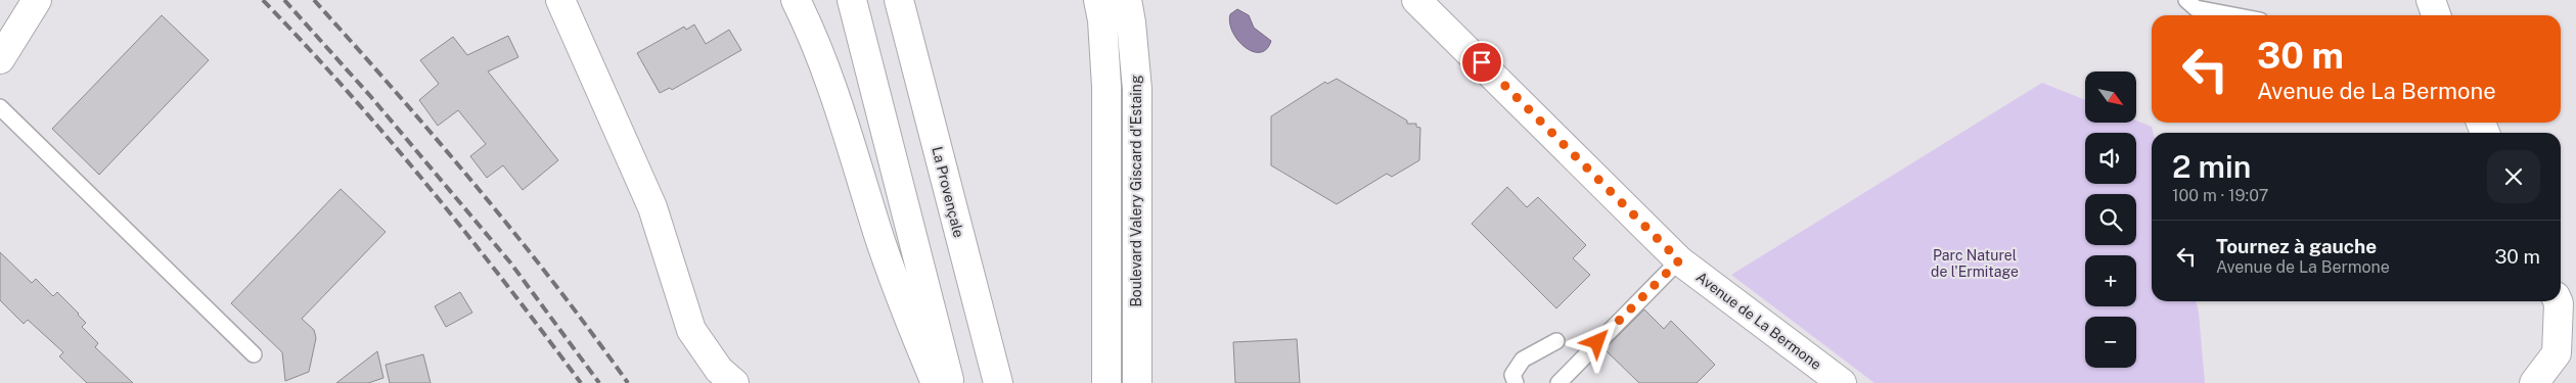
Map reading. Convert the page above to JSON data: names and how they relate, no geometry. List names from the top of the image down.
{
  "streets": {
    "main road": ["Boulevard Valery Giscard d'Estaing", "La Provençale", "Avenue de La Bermone"]
  },
  "parks": ["Parc Naturel de l'Ermitage"],
  "north": "bottom right",
  "page": {
    "turn": ["30 m", "Avenue de La Bermone"],
    "map_buttons": ["+", "−"],
    "heading": ["2 min", "100 m · 19:07"],
    "list": [
      {
        "name": "Tournez à gauche",
        "note": "Avenue de La Bermone",
        "value": "30 m"
      }
    ]
  }
}
